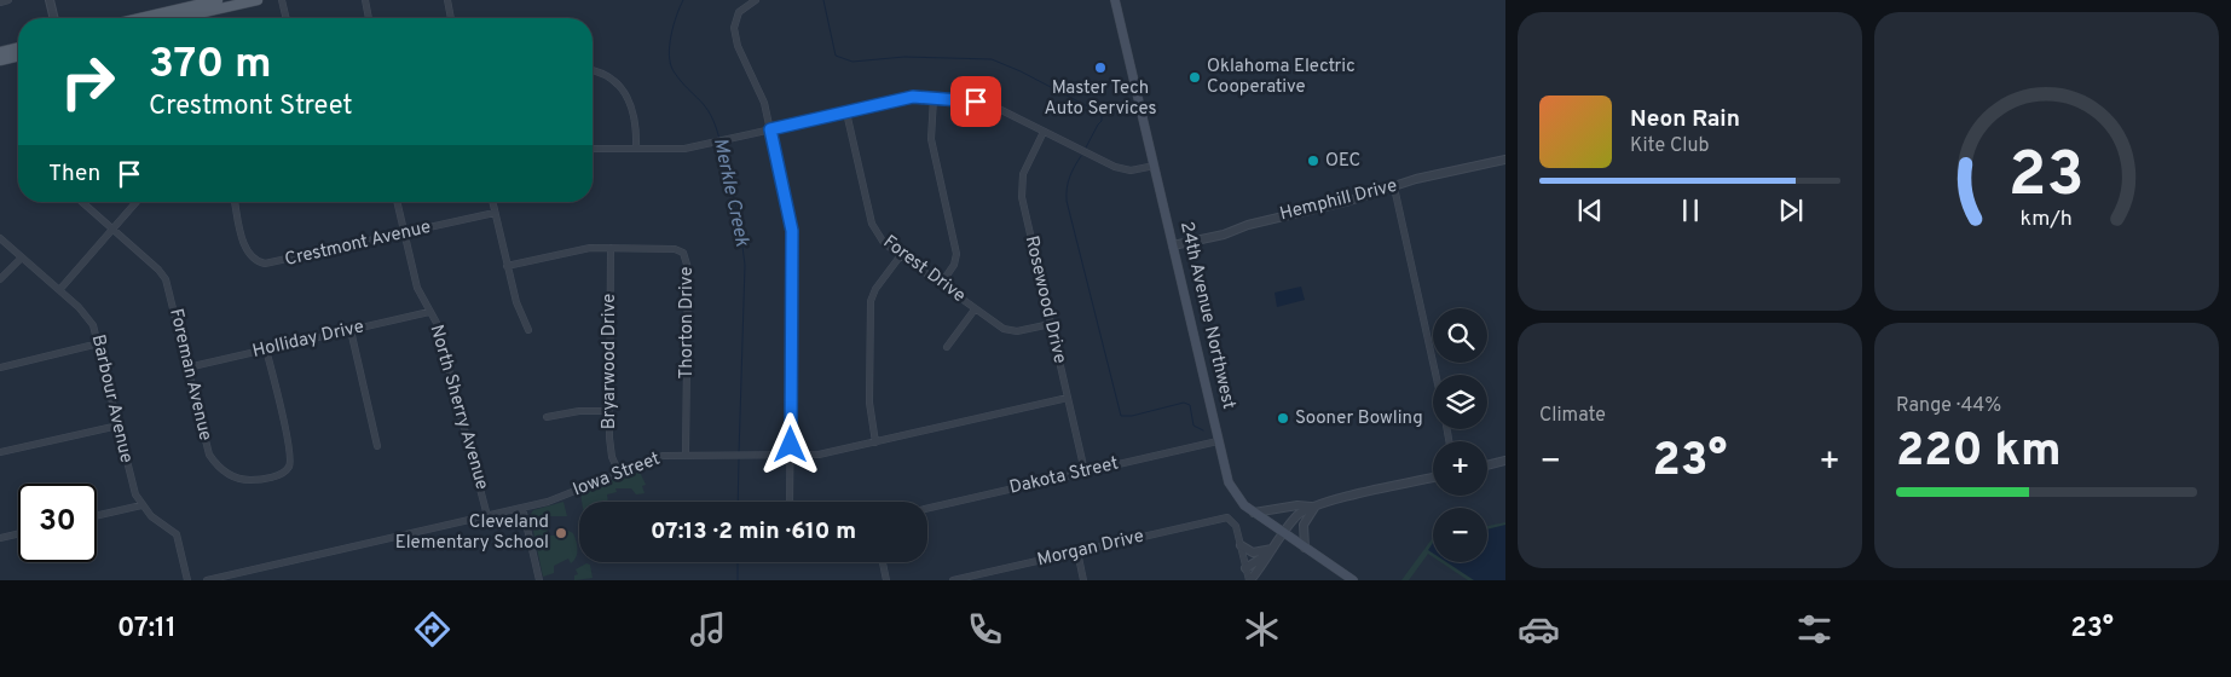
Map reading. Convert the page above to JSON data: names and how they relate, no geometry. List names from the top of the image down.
{
  "streets": {
    "main road": ["24th Avenue Northwest"],
    "street": [
      "Hemphill Drive",
      "Crestmont Avenue",
      "Forest Drive",
      "Rosewood Drive",
      "Thorton Drive",
      "Holliday Drive",
      "Bryarwood Drive",
      "Foreman Avenue",
      "Barbour Avenue",
      "North Sherry Avenue",
      "Iowa Street",
      "Dakota Street",
      "Morgan Drive"
    ]
  },
  "crossings": [
    ["Hemphill Drive", "24th Avenue Northwest"],
    ["Crestmont Avenue", "North Sherry Avenue"],
    ["Forest Drive", "Rosewood Drive"],
    ["Rosewood Drive", "Iowa Street"],
    ["Rosewood Drive", "Dakota Street"],
    ["24th Avenue Northwest", "Dakota Street"],
    ["Thorton Drive", "Bryarwood Drive"],
    ["Thorton Drive", "Iowa Street"],
    ["Holliday Drive", "Foreman Avenue"],
    ["Holliday Drive", "North Sherry Avenue"],
    ["Bryarwood Drive", "Iowa Street"],
    ["North Sherry Avenue", "Iowa Street"]
  ],
  "water": ["Merkle Creek"],
  "places": [
    "Master Tech Auto Services",
    "Oklahoma Electric Cooperative",
    "OEC",
    "Sooner Bowling",
    "Cleveland Elementary School"
  ],
  "page": {
    "turn": ["370 m", "Crestmont Street"],
    "song": ["Neon Rain", "Kite Club"],
    "then": "Then",
    "map_buttons": ["+", "−"],
    "tile": [
      "Climate",
      ["Range · 44%", "220 km"]
    ],
    "heat": ["−", "23°", "+"],
    "limit": "30",
    "trip": "07:13 · 2 min · 610 m",
    "tabs": ["07:11", "23°"],
    "gauge": ["23", "km/h"]
  }
}
